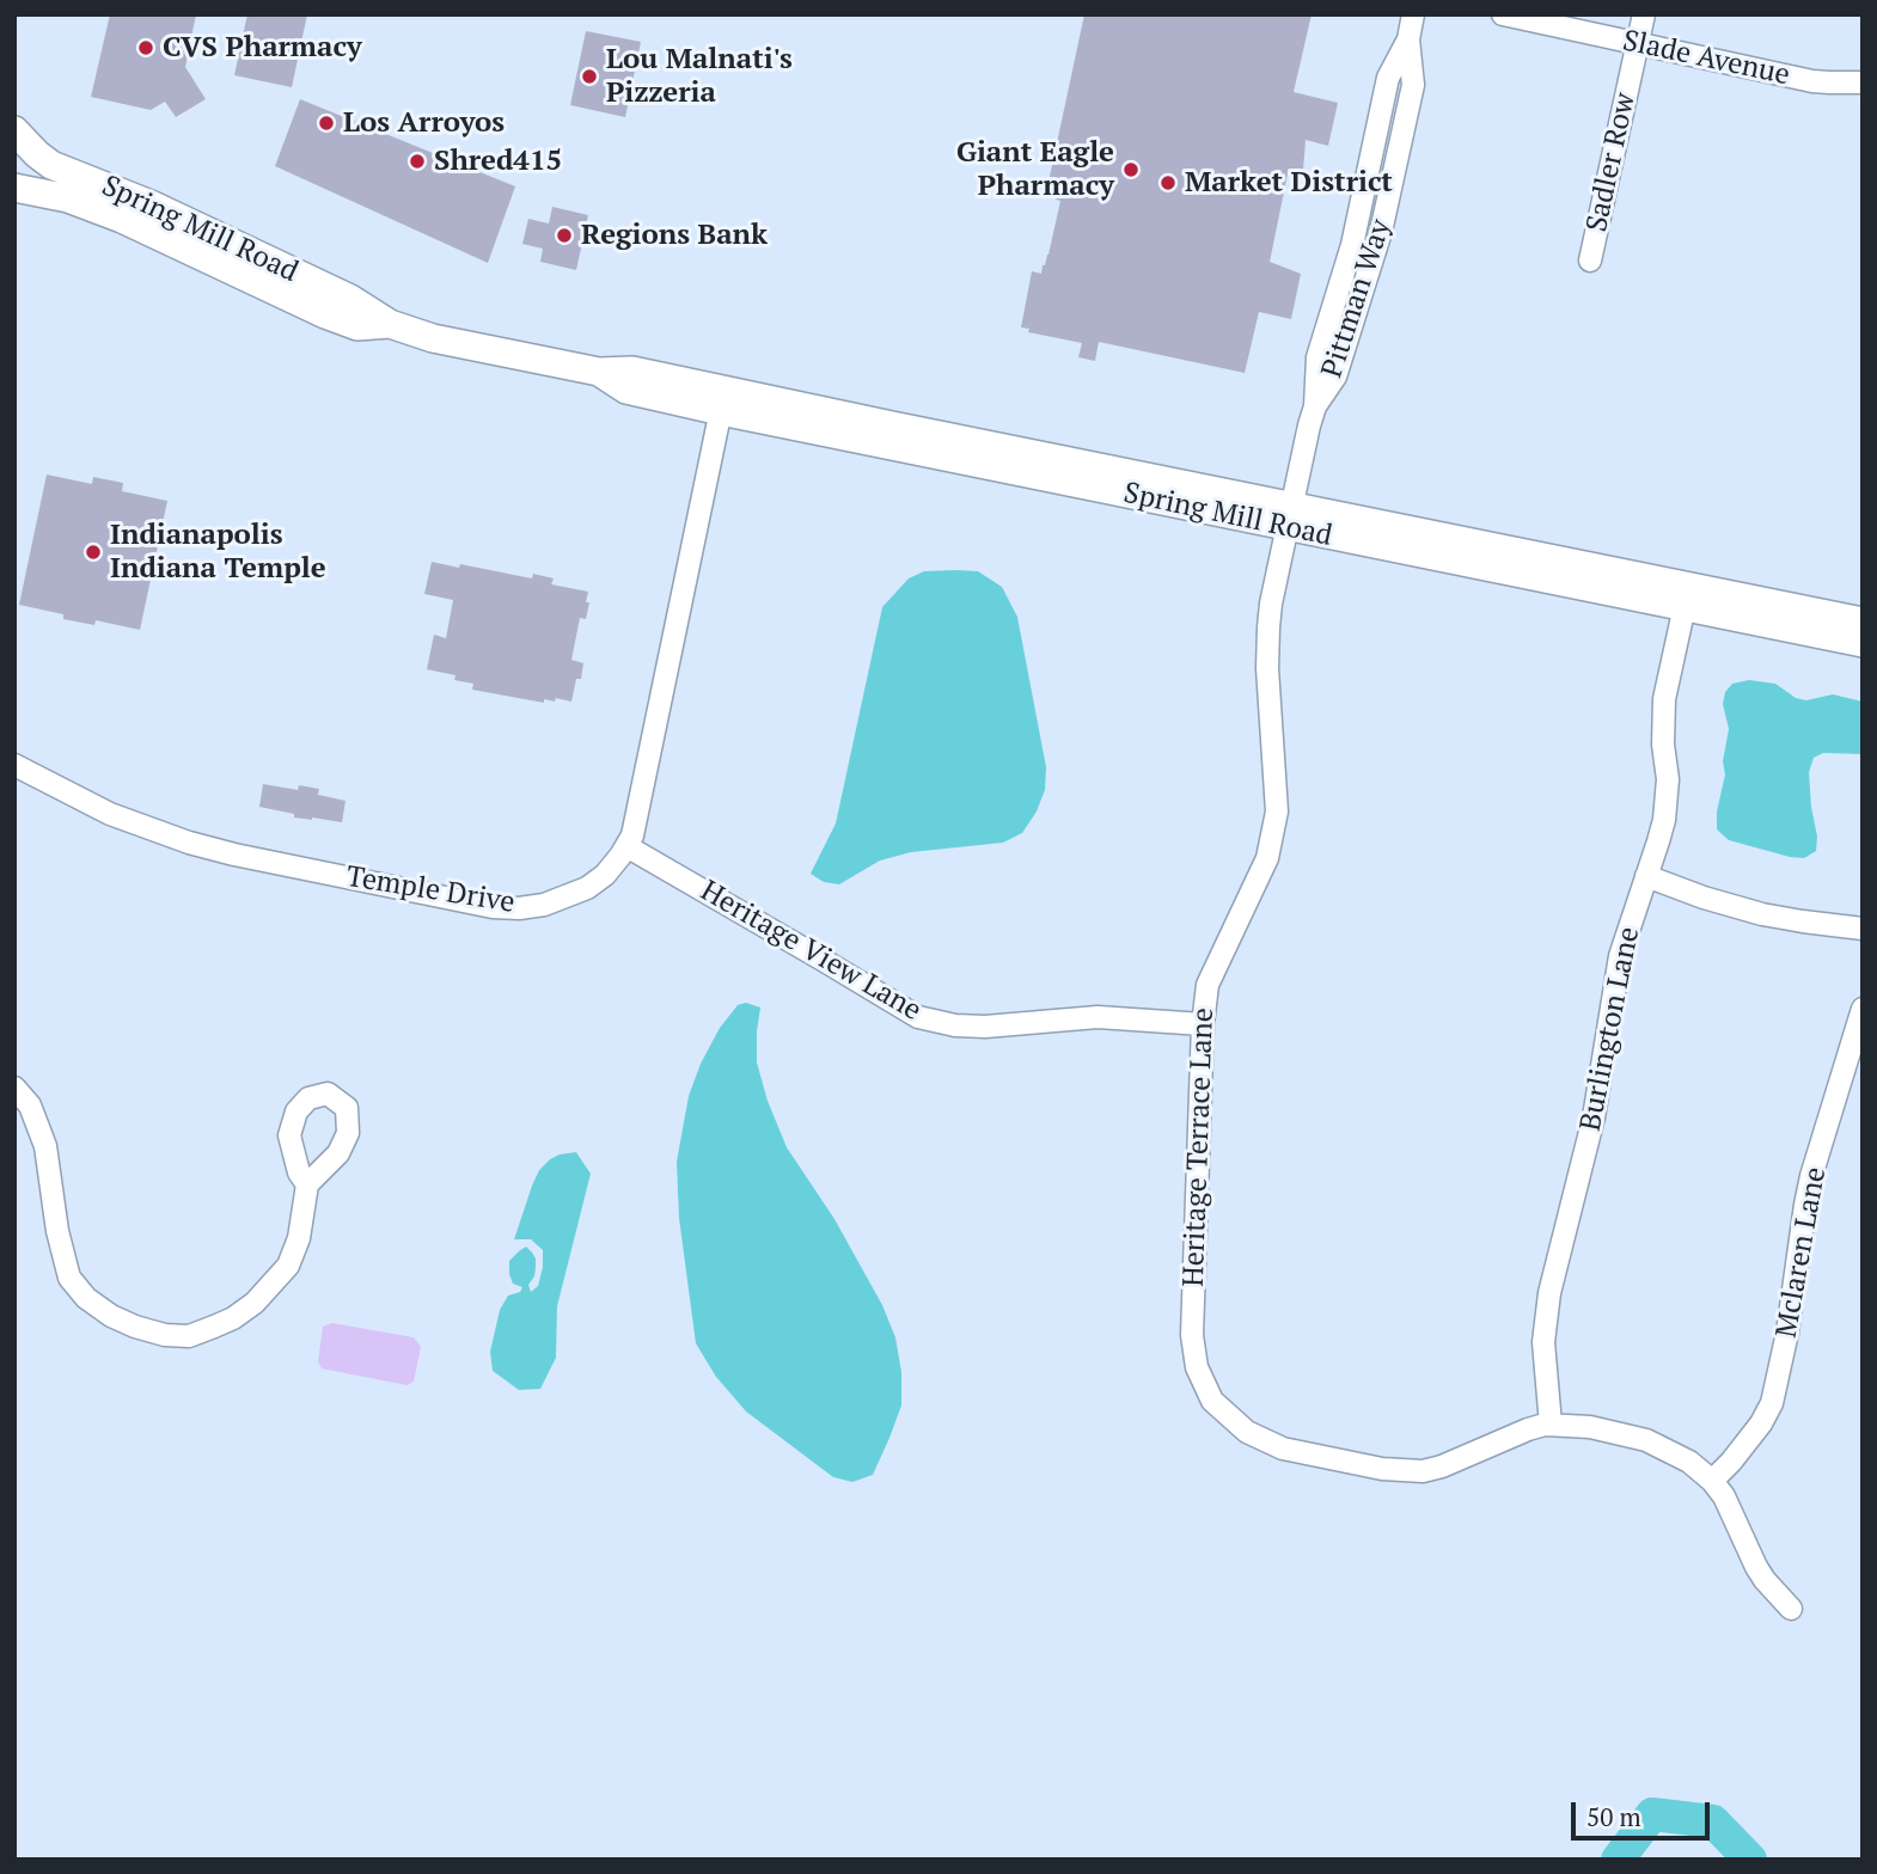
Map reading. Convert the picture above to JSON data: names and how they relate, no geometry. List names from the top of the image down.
{
  "streets": {
    "street": [
      "Slade Avenue",
      "Sadler Row",
      "Spring Mill Road",
      "Pittman Way",
      "Temple Drive",
      "Heritage View Lane",
      "Burlington Lane",
      "Heritage Terrace Lane",
      "Mclaren Lane"
    ]
  },
  "crossings": [
    ["Slade Avenue", "Sadler Row"],
    ["Spring Mill Road", "Pittman Way"],
    ["Spring Mill Road", "Temple Drive"],
    ["Spring Mill Road", "Burlington Lane"],
    ["Spring Mill Road", "Heritage Terrace Lane"],
    ["Pittman Way", "Heritage Terrace Lane"],
    ["Temple Drive", "Heritage View Lane"],
    ["Heritage View Lane", "Heritage Terrace Lane"],
    ["Burlington Lane", "Heritage Terrace Lane"]
  ],
  "places": [
    "CVS Pharmacy",
    "Lou Malnati's Pizzeria",
    "Los Arroyos",
    "Shred415",
    "Giant Eagle Pharmacy",
    "Market District",
    "Regions Bank",
    "Indianapolis Indiana Temple"
  ],
  "scale_bar": "50 m"
}
